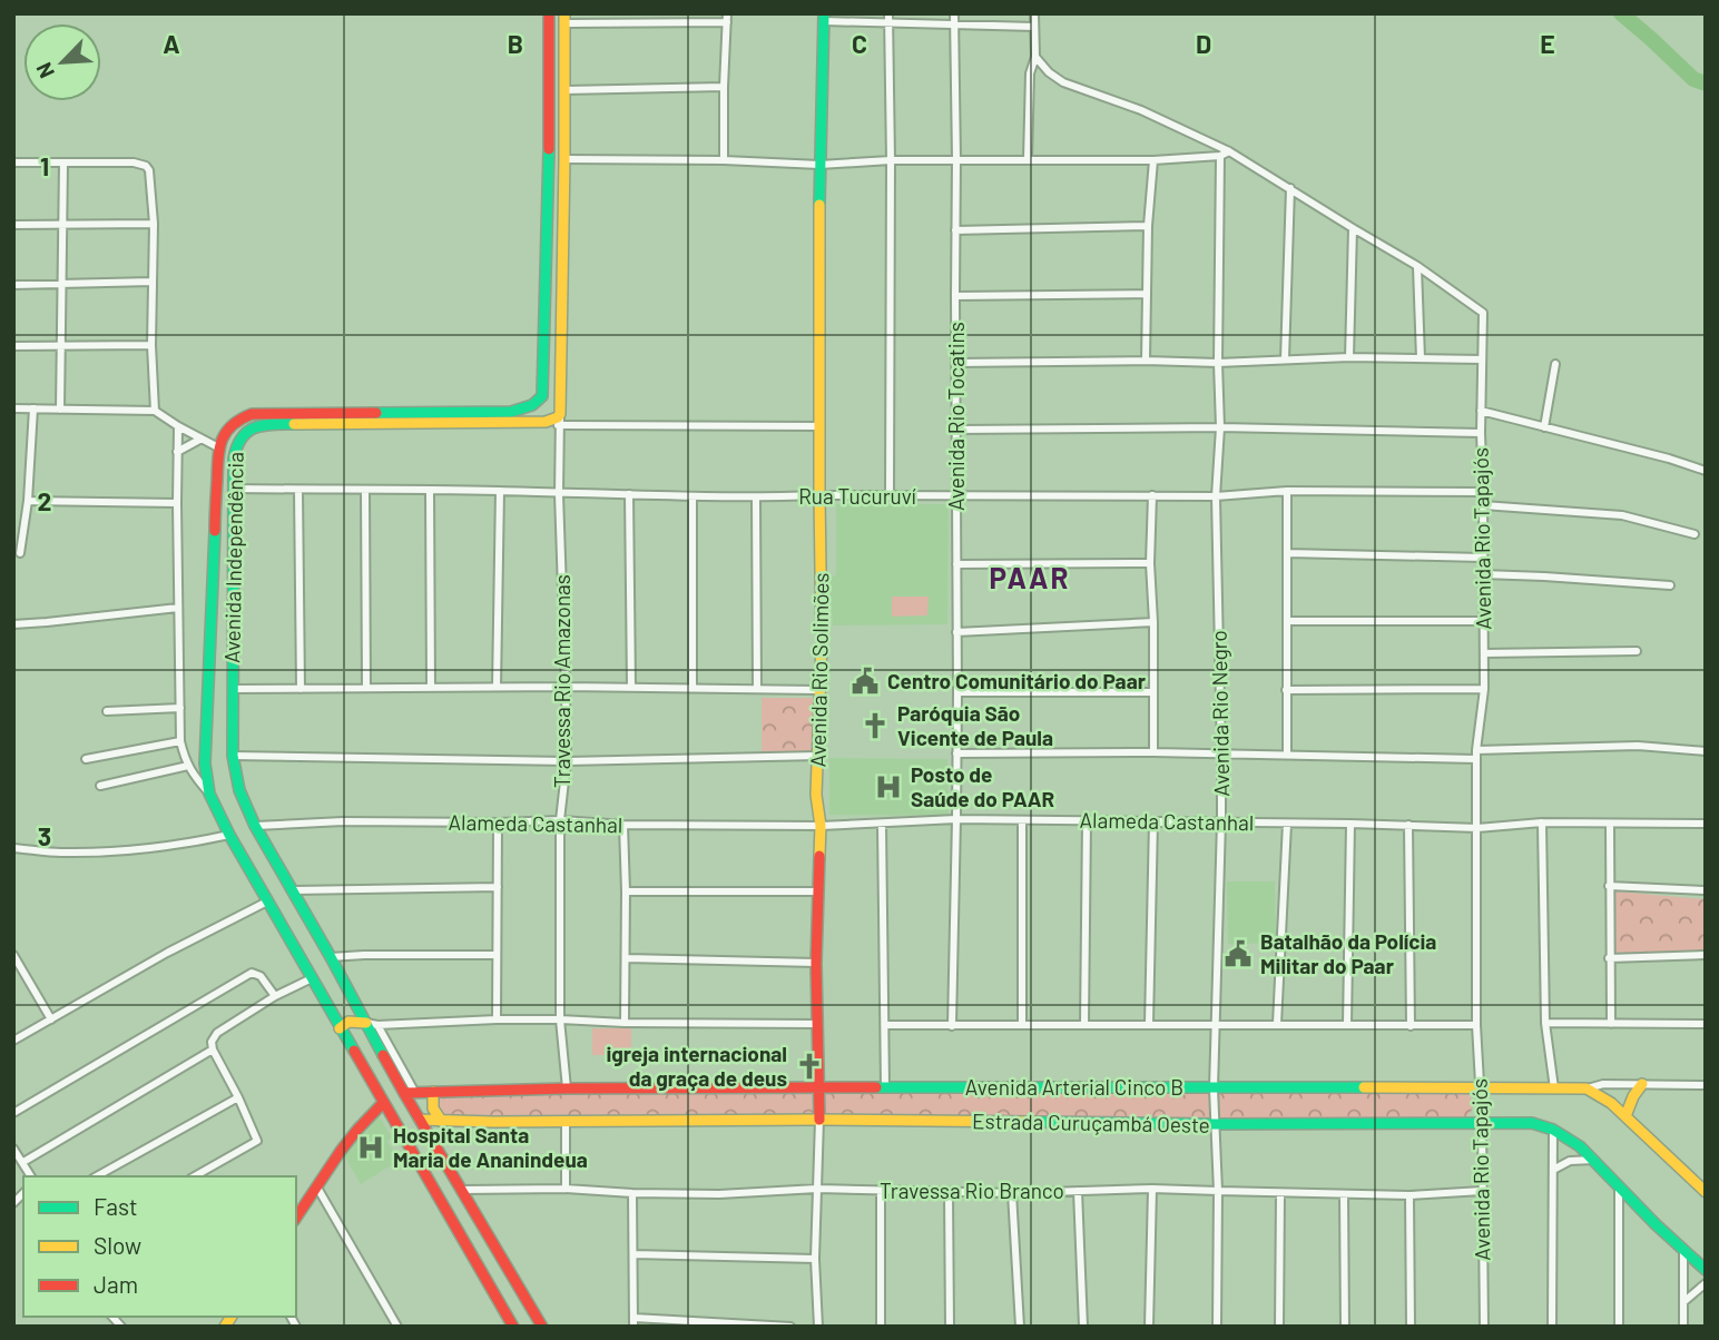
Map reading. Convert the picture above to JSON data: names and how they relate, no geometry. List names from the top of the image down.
{
  "streets": {
    "main road": [
      "Avenida Independência",
      "Avenida Rio Solimões",
      "Avenida Arterial Cinco B",
      "Estrada Curuçambá Oeste"
    ],
    "street": [
      "Avenida Rio Tocatins",
      "Rua Tucuruví",
      "Avenida Rio Tapajós",
      "Travessa Rio Amazonas",
      "Avenida Rio Negro",
      "Alameda Castanhal",
      "Travessa Rio Branco"
    ]
  },
  "crossings": [
    ["Avenida Rio Tocatins", "Rua Tucuruví"],
    ["Avenida Rio Tocatins", "Alameda Castanhal"],
    ["Rua Tucuruví", "Avenida Rio Tapajós"],
    ["Rua Tucuruví", "Avenida Independência"],
    ["Rua Tucuruví", "Avenida Rio Solimões"],
    ["Rua Tucuruví", "Travessa Rio Amazonas"],
    ["Rua Tucuruví", "Avenida Rio Negro"],
    ["Avenida Rio Tapajós", "Alameda Castanhal"],
    ["Avenida Rio Tapajós", "Avenida Arterial Cinco B"],
    ["Avenida Rio Tapajós", "Estrada Curuçambá Oeste"],
    ["Avenida Rio Tapajós", "Travessa Rio Branco"],
    ["Avenida Independência", "Travessa Rio Amazonas"],
    ["Avenida Independência", "Alameda Castanhal"],
    ["Avenida Independência", "Avenida Arterial Cinco B"],
    ["Avenida Independência", "Estrada Curuçambá Oeste"],
    ["Avenida Independência", "Travessa Rio Branco"],
    ["Avenida Rio Solimões", "Alameda Castanhal"],
    ["Avenida Rio Solimões", "Avenida Arterial Cinco B"],
    ["Avenida Rio Solimões", "Estrada Curuçambá Oeste"],
    ["Avenida Rio Solimões", "Travessa Rio Branco"],
    ["Travessa Rio Amazonas", "Alameda Castanhal"],
    ["Travessa Rio Amazonas", "Avenida Arterial Cinco B"],
    ["Avenida Rio Negro", "Alameda Castanhal"],
    ["Avenida Rio Negro", "Avenida Arterial Cinco B"],
    ["Avenida Rio Negro", "Estrada Curuçambá Oeste"],
    ["Avenida Rio Negro", "Travessa Rio Branco"]
  ],
  "districts": ["PAAR"],
  "places": {
    "public building": ["Centro Comunitário do Paar", "Batalhão da Polícia Militar do Paar"],
    "church": ["Paróquia São Vicente de Paula", "igreja internacional da graça de deus"],
    "hospital": ["Posto de Saúde do PAAR", "Hospital Santa Maria de Ananindeua"]
  },
  "legend": ["Fast", "Slow", "Jam"],
  "north": "bottom left",
  "grid": {
    "columns": [
      "A",
      "B",
      "C",
      "D",
      "E"
    ],
    "rows": ["1", "2", "3"]
  }
}
